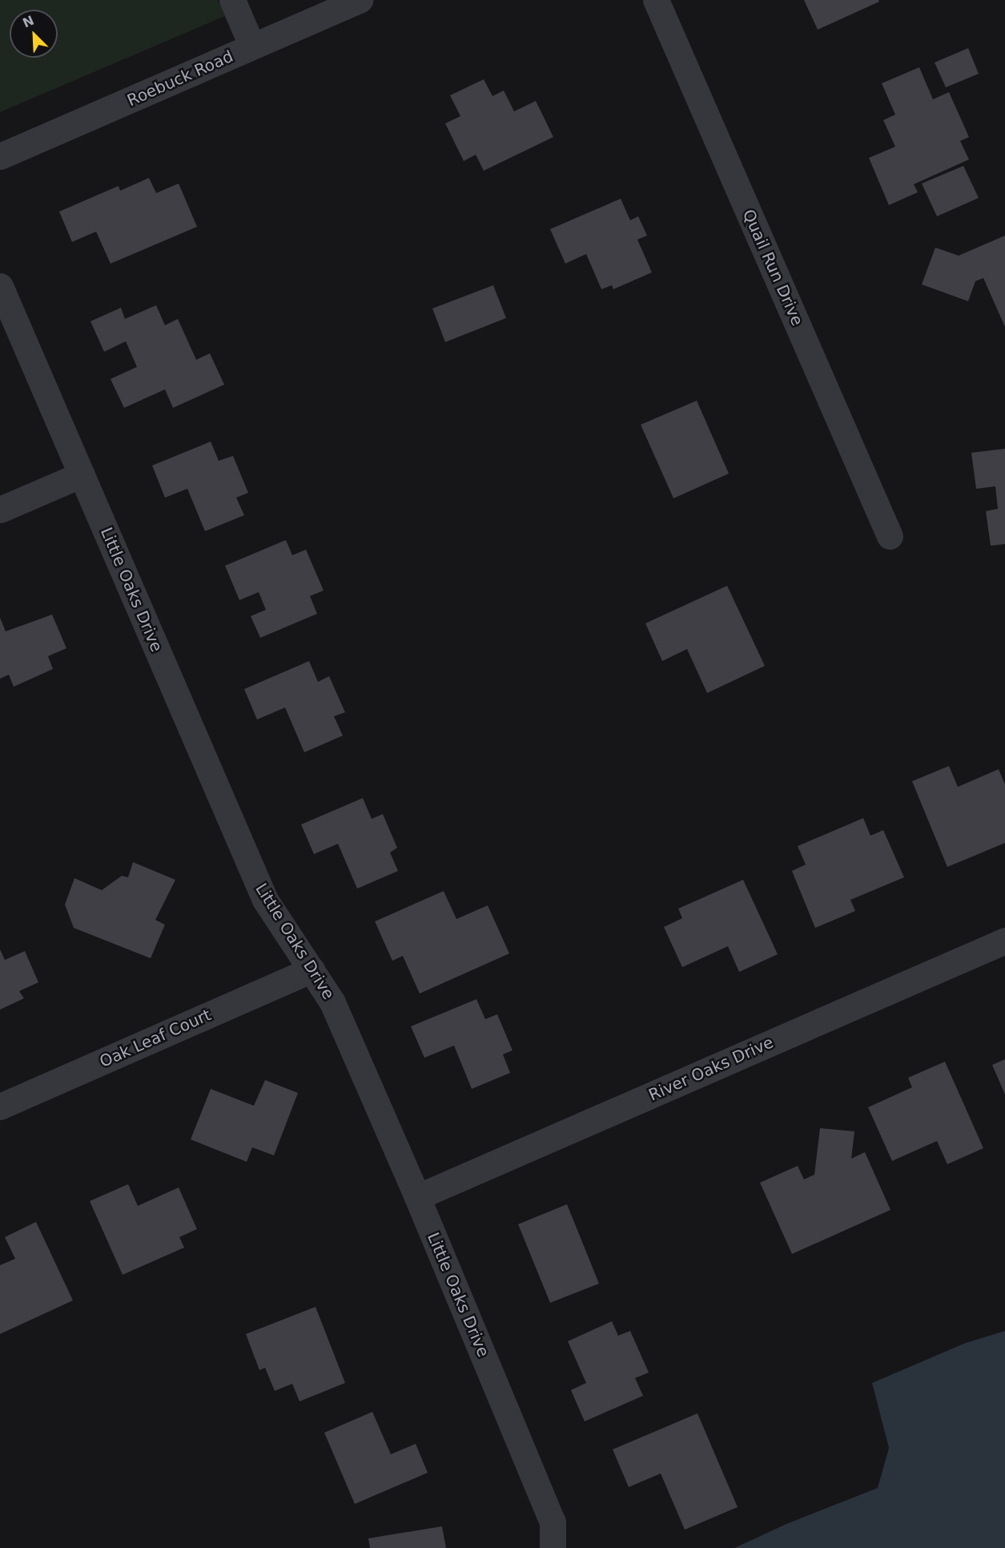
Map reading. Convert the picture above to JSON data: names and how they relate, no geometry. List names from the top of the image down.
{
  "streets": {
    "street": [
      "Roebuck Road",
      "Quail Run Drive",
      "Little Oaks Drive",
      "Oak Leaf Court",
      "River Oaks Drive"
    ]
  },
  "crossings": [
    ["Little Oaks Drive", "Oak Leaf Court"],
    ["Little Oaks Drive", "River Oaks Drive"]
  ],
  "north": "top left"
}
